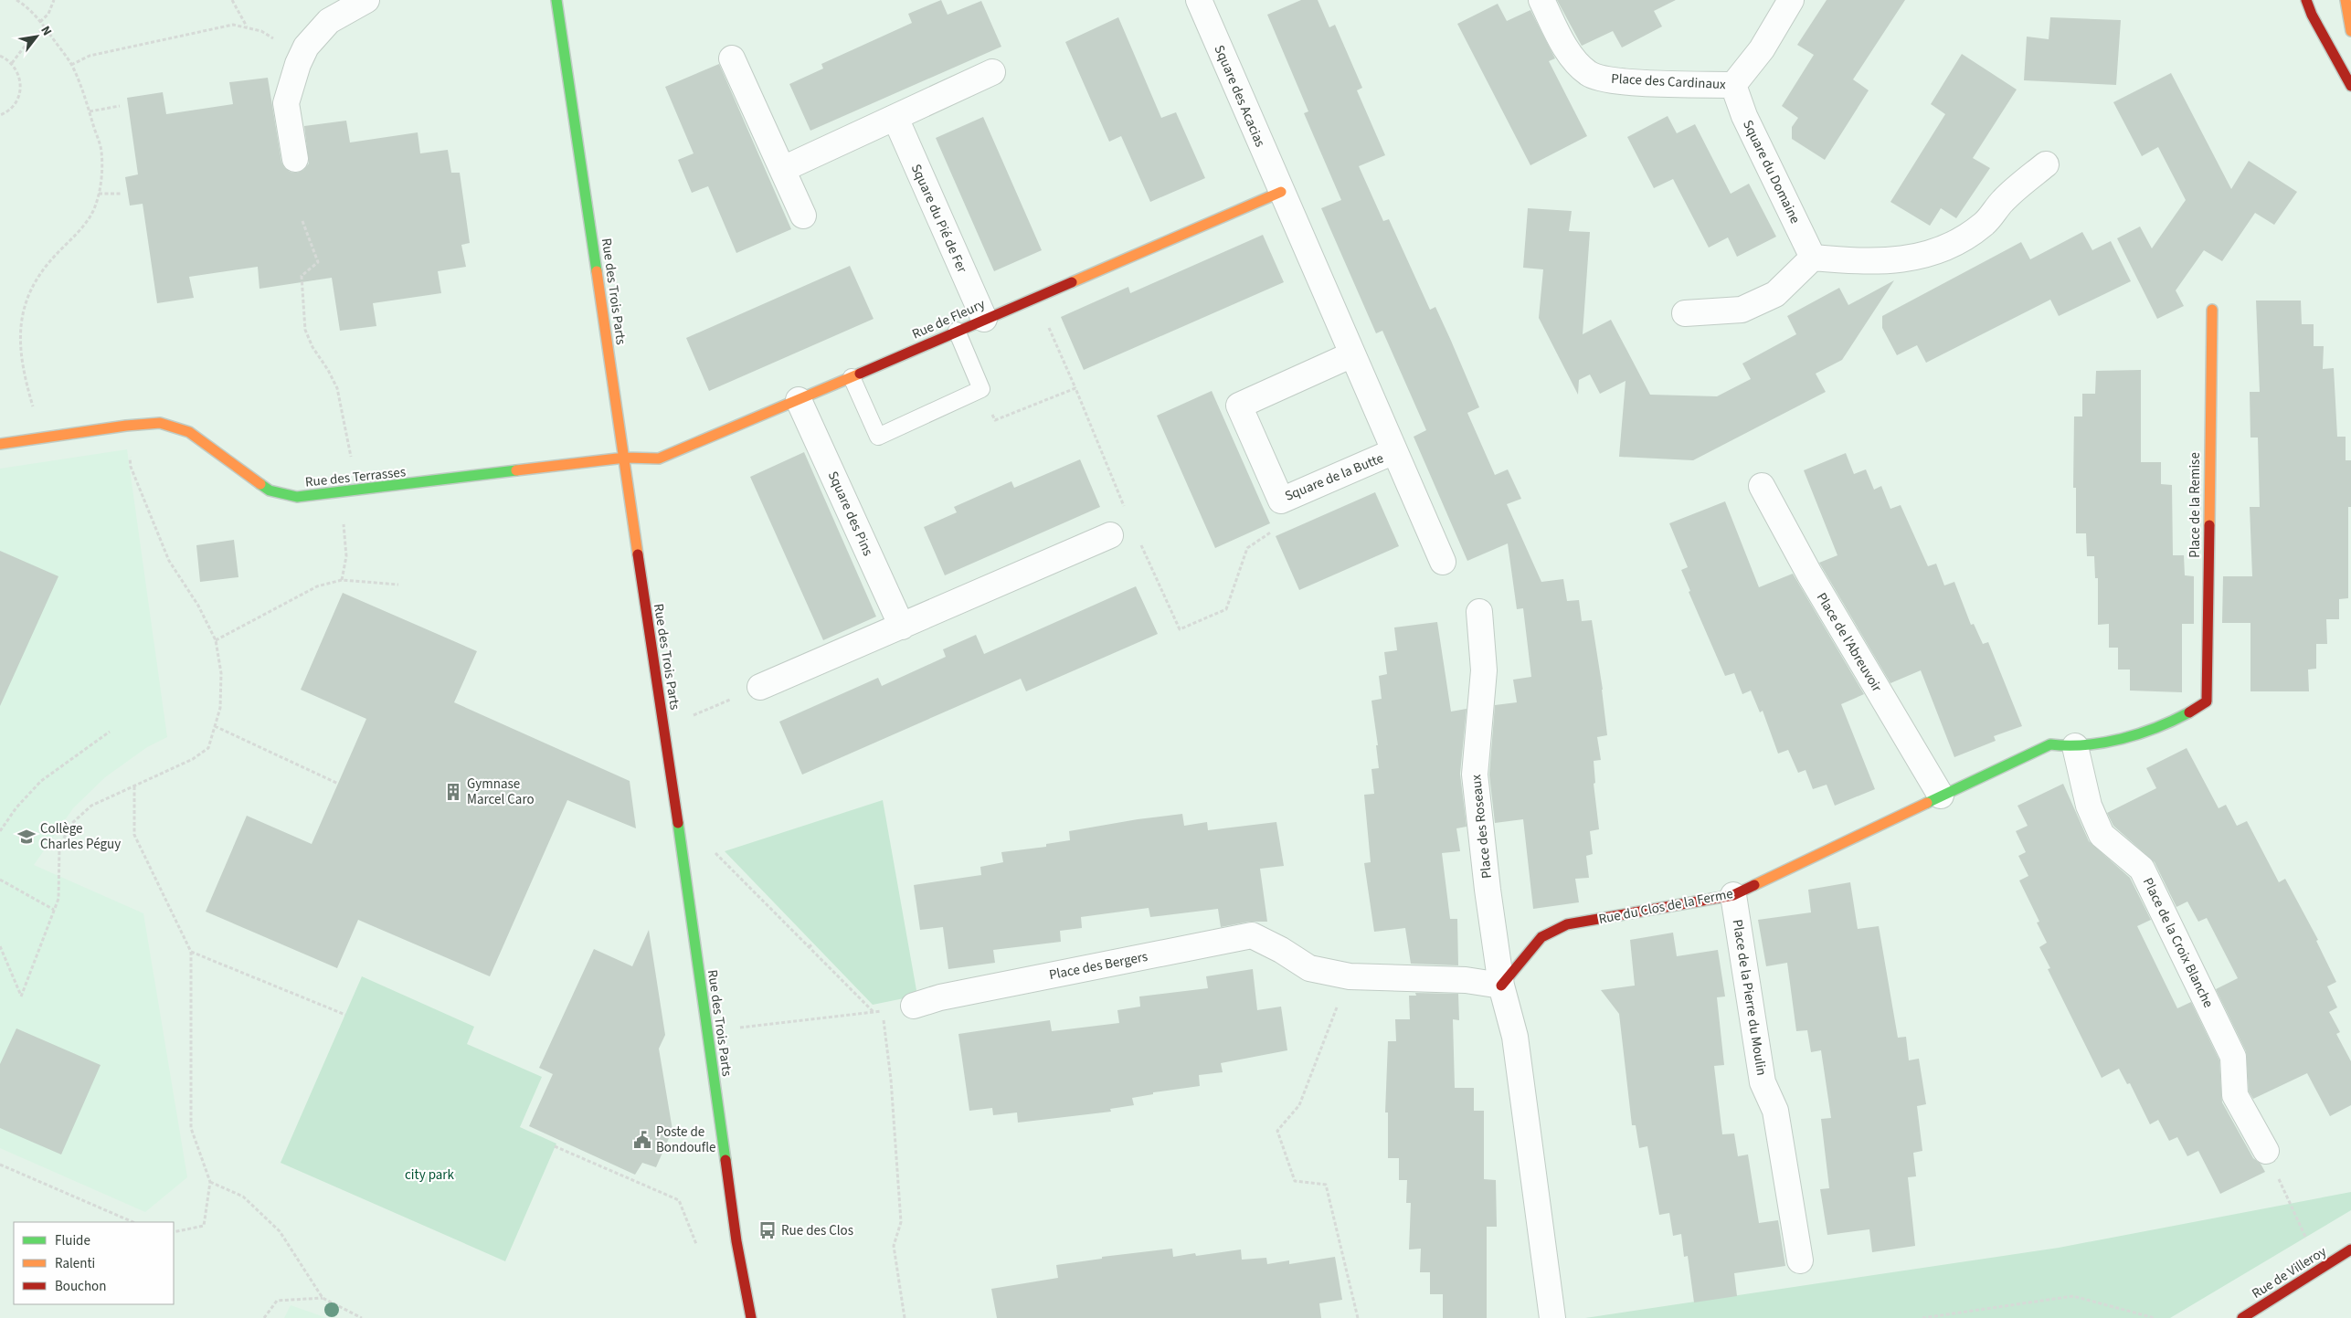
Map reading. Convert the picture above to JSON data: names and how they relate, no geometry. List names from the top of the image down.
{
  "streets": {
    "street": [
      "Place des Cardinaux",
      "Square des Acacias",
      "Square du Domaine",
      "Square du Pié de Fer",
      "Rue des Trois Parts",
      "Rue de Fleury",
      "Rue des Terrasses",
      "Square de la Butte",
      "Place de la Remise",
      "Square des Pins",
      "Place de l'Abreuvoir",
      "Place des Roseaux",
      "Rue du Clos de la Ferme",
      "Place de la Croix Blanche",
      "Place des Bergers",
      "Place de la Pierre du Moulin",
      "Rue de Villeroy"
    ]
  },
  "crossings": [
    ["Place des Cardinaux", "Square du Domaine"],
    ["Square des Acacias", "Rue de Fleury"],
    ["Square des Acacias", "Square de la Butte"],
    ["Square du Pié de Fer", "Rue de Fleury"],
    ["Rue des Trois Parts", "Rue de Fleury"],
    ["Rue des Trois Parts", "Rue des Terrasses"],
    ["Rue de Fleury", "Rue des Terrasses"],
    ["Rue de Fleury", "Square de la Butte"],
    ["Rue de Fleury", "Square des Pins"],
    ["Place de la Remise", "Rue du Clos de la Ferme"],
    ["Place de l'Abreuvoir", "Rue du Clos de la Ferme"],
    ["Place des Roseaux", "Rue du Clos de la Ferme"],
    ["Place des Roseaux", "Place des Bergers"],
    ["Rue du Clos de la Ferme", "Place de la Croix Blanche"],
    ["Rue du Clos de la Ferme", "Place des Bergers"],
    ["Rue du Clos de la Ferme", "Place de la Pierre du Moulin"]
  ],
  "parks": ["city park"],
  "places": {
    "building": ["Gymnase Marcel Caro"],
    "school or university": ["Collège Charles Péguy"],
    "public building": ["Poste de Bondoufle"],
    "bus stop": ["Rue des Clos"]
  },
  "legend": ["Fluide", "Ralenti", "Bouchon"],
  "north": "top right"
}
